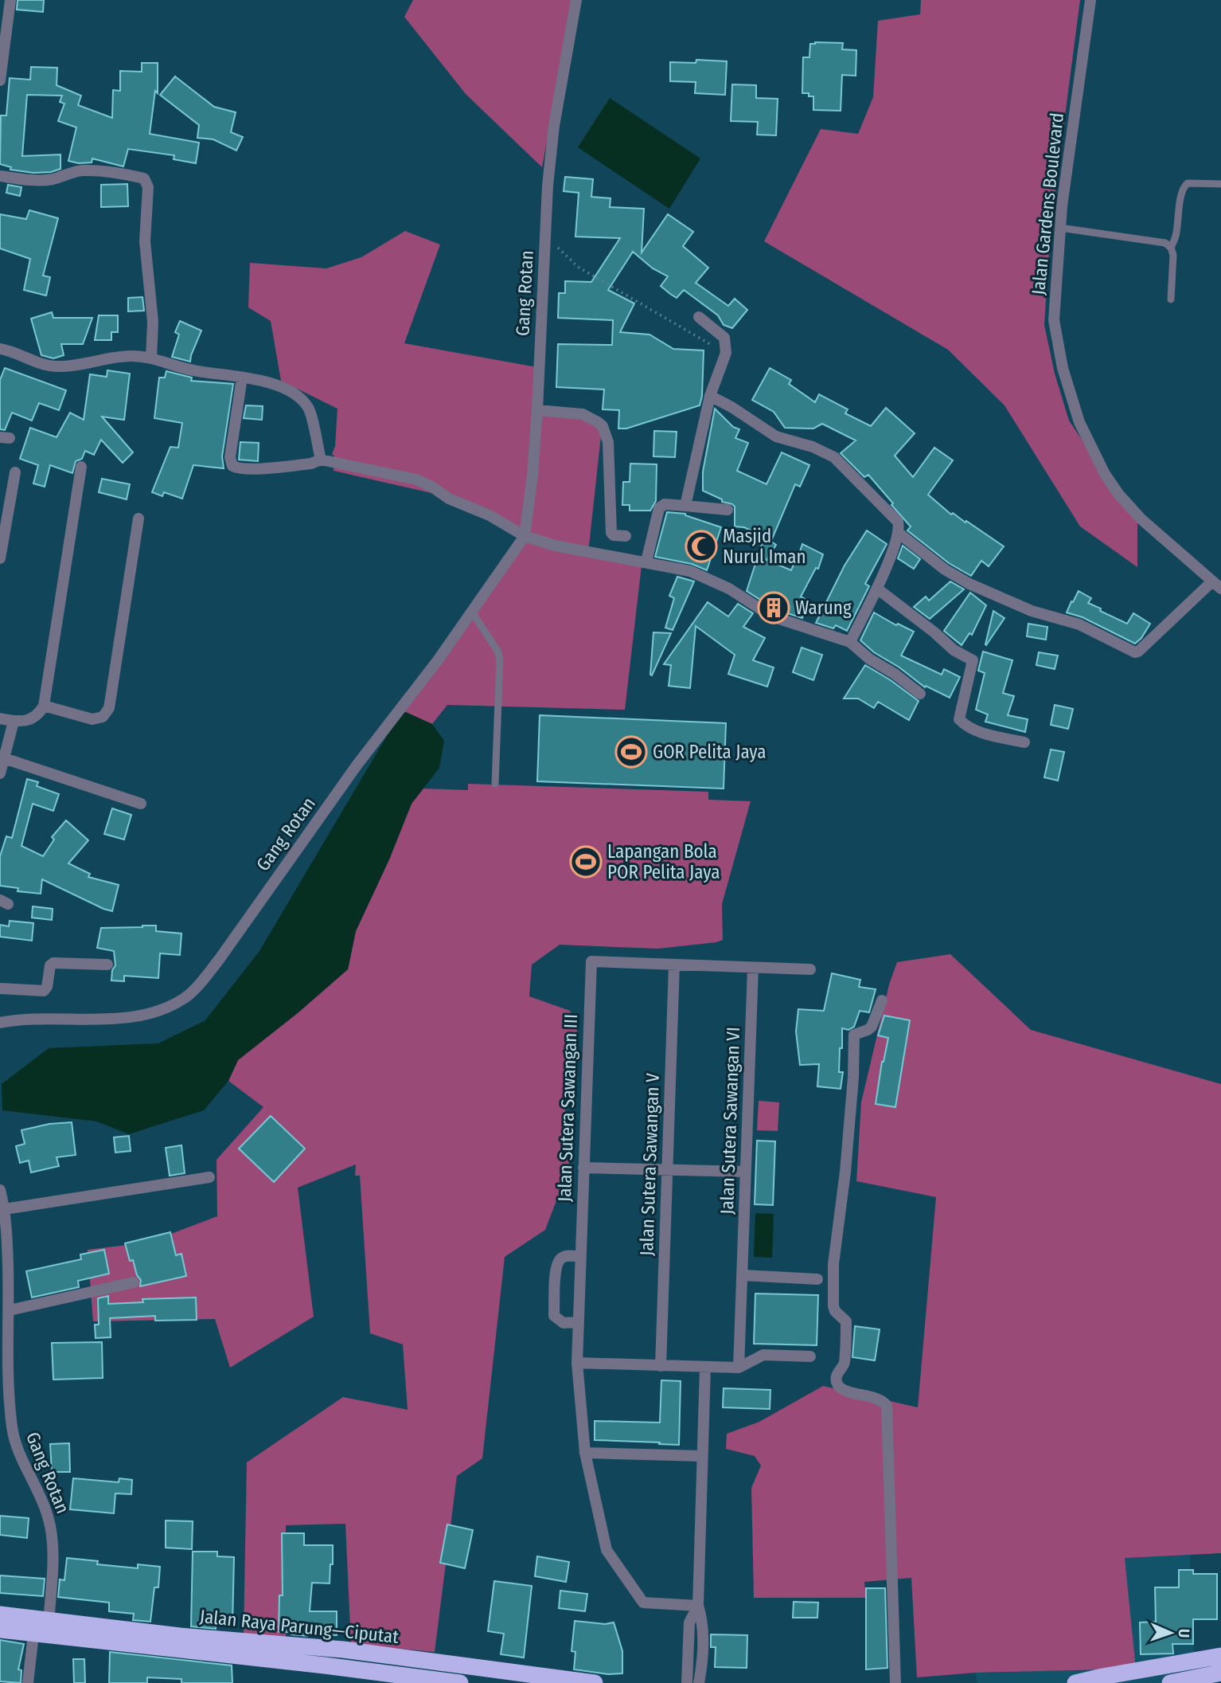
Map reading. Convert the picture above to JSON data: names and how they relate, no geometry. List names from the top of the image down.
{
  "streets": {
    "highway": ["Jalan Raya Parung—Ciputat"],
    "street": [
      "Jalan Gardens Boulevard",
      "Gang Rotan",
      "Jalan Sutera Sawangan III",
      "Jalan Sutera Sawangan VI",
      "Jalan Sutera Sawangan V"
    ]
  },
  "crossings": [
    ["Gang Rotan", "Jalan Raya Parung—Ciputat"],
    ["Jalan Sutera Sawangan III", "Jalan Sutera Sawangan V"]
  ],
  "places": {
    "mosque": ["Masjid Nurul Iman"],
    "building": ["Warung"],
    "sports": ["GOR Pelita Jaya", "Lapangan Bola POR Pelita Jaya"]
  },
  "north": "right"
}
